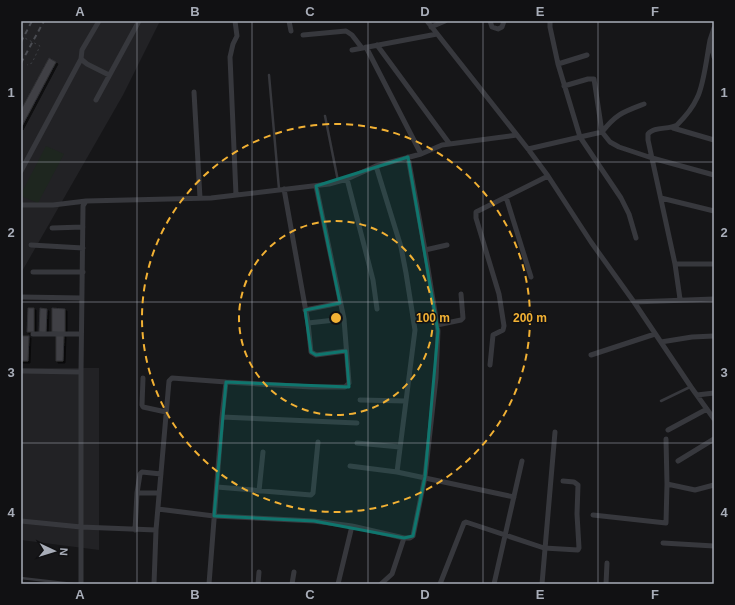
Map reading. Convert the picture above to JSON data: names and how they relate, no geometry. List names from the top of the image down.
{
  "north": "right",
  "grid": {
    "columns": [
      "A",
      "B",
      "C",
      "D",
      "E",
      "F"
    ],
    "rows": [
      "1",
      "2",
      "3",
      "4"
    ]
  },
  "rings": ["100 m", "200 m"]
}
